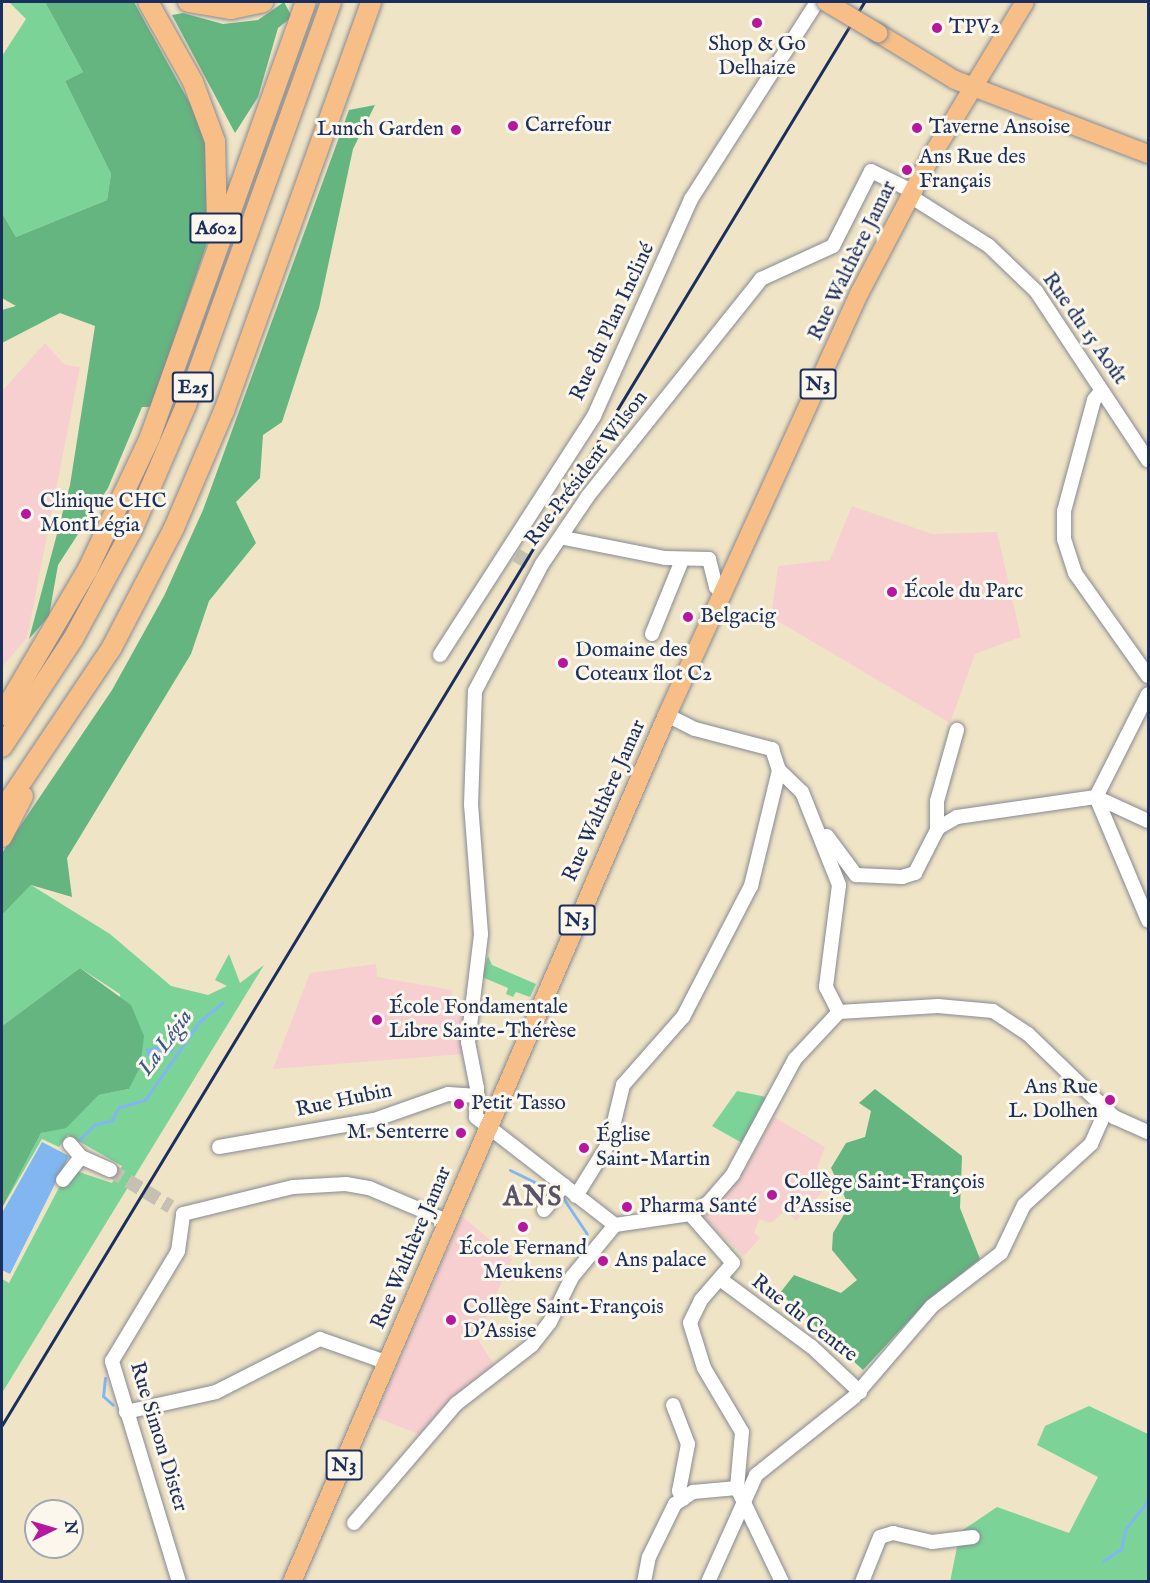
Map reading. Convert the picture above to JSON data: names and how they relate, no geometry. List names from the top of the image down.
{
  "streets": {
    "highway": ["A602", "E25"],
    "main road": ["Rue Walthère Jamar", "N3"],
    "street": [
      "Rue du Plan Incliné",
      "Rue du 15 Août",
      "Rue Président Wilson",
      "Rue Hubin",
      "Rue du Centre",
      "Rue Simon Dister"
    ]
  },
  "crossings": [
    ["Rue Walthère Jamar", "Rue du 15 Août"],
    ["Rue Walthère Jamar", "N3"],
    ["Rue Walthère Jamar", "Rue Président Wilson"],
    ["Rue Walthère Jamar", "Rue Simon Dister"],
    ["Rue du 15 Août", "Rue Président Wilson"],
    ["Rue Président Wilson", "Rue Hubin"]
  ],
  "districts": ["ANS"],
  "water": ["La Légia"],
  "places": [
    "Shop & Go Delhaize",
    "TPV2",
    "Carrefour",
    "Taverne Ansoise",
    "Lunch Garden",
    "Ans Rue des Français",
    "Clinique CHC MontLégia",
    "École du Parc",
    "Belgacig",
    "Domaine des Coteaux îlot C2",
    "École Fondamentale Libre Sainte-Thérèse",
    "Ans Rue L. Dolhen",
    "Petit Tasso",
    "M. Senterre",
    "Église Saint-Martin",
    "Collège Saint-François d'Assise",
    "Pharma Santé",
    "École Fernand Meukens",
    "Ans palace",
    "Collège Saint-François D'Assise"
  ],
  "north": "right"
}
